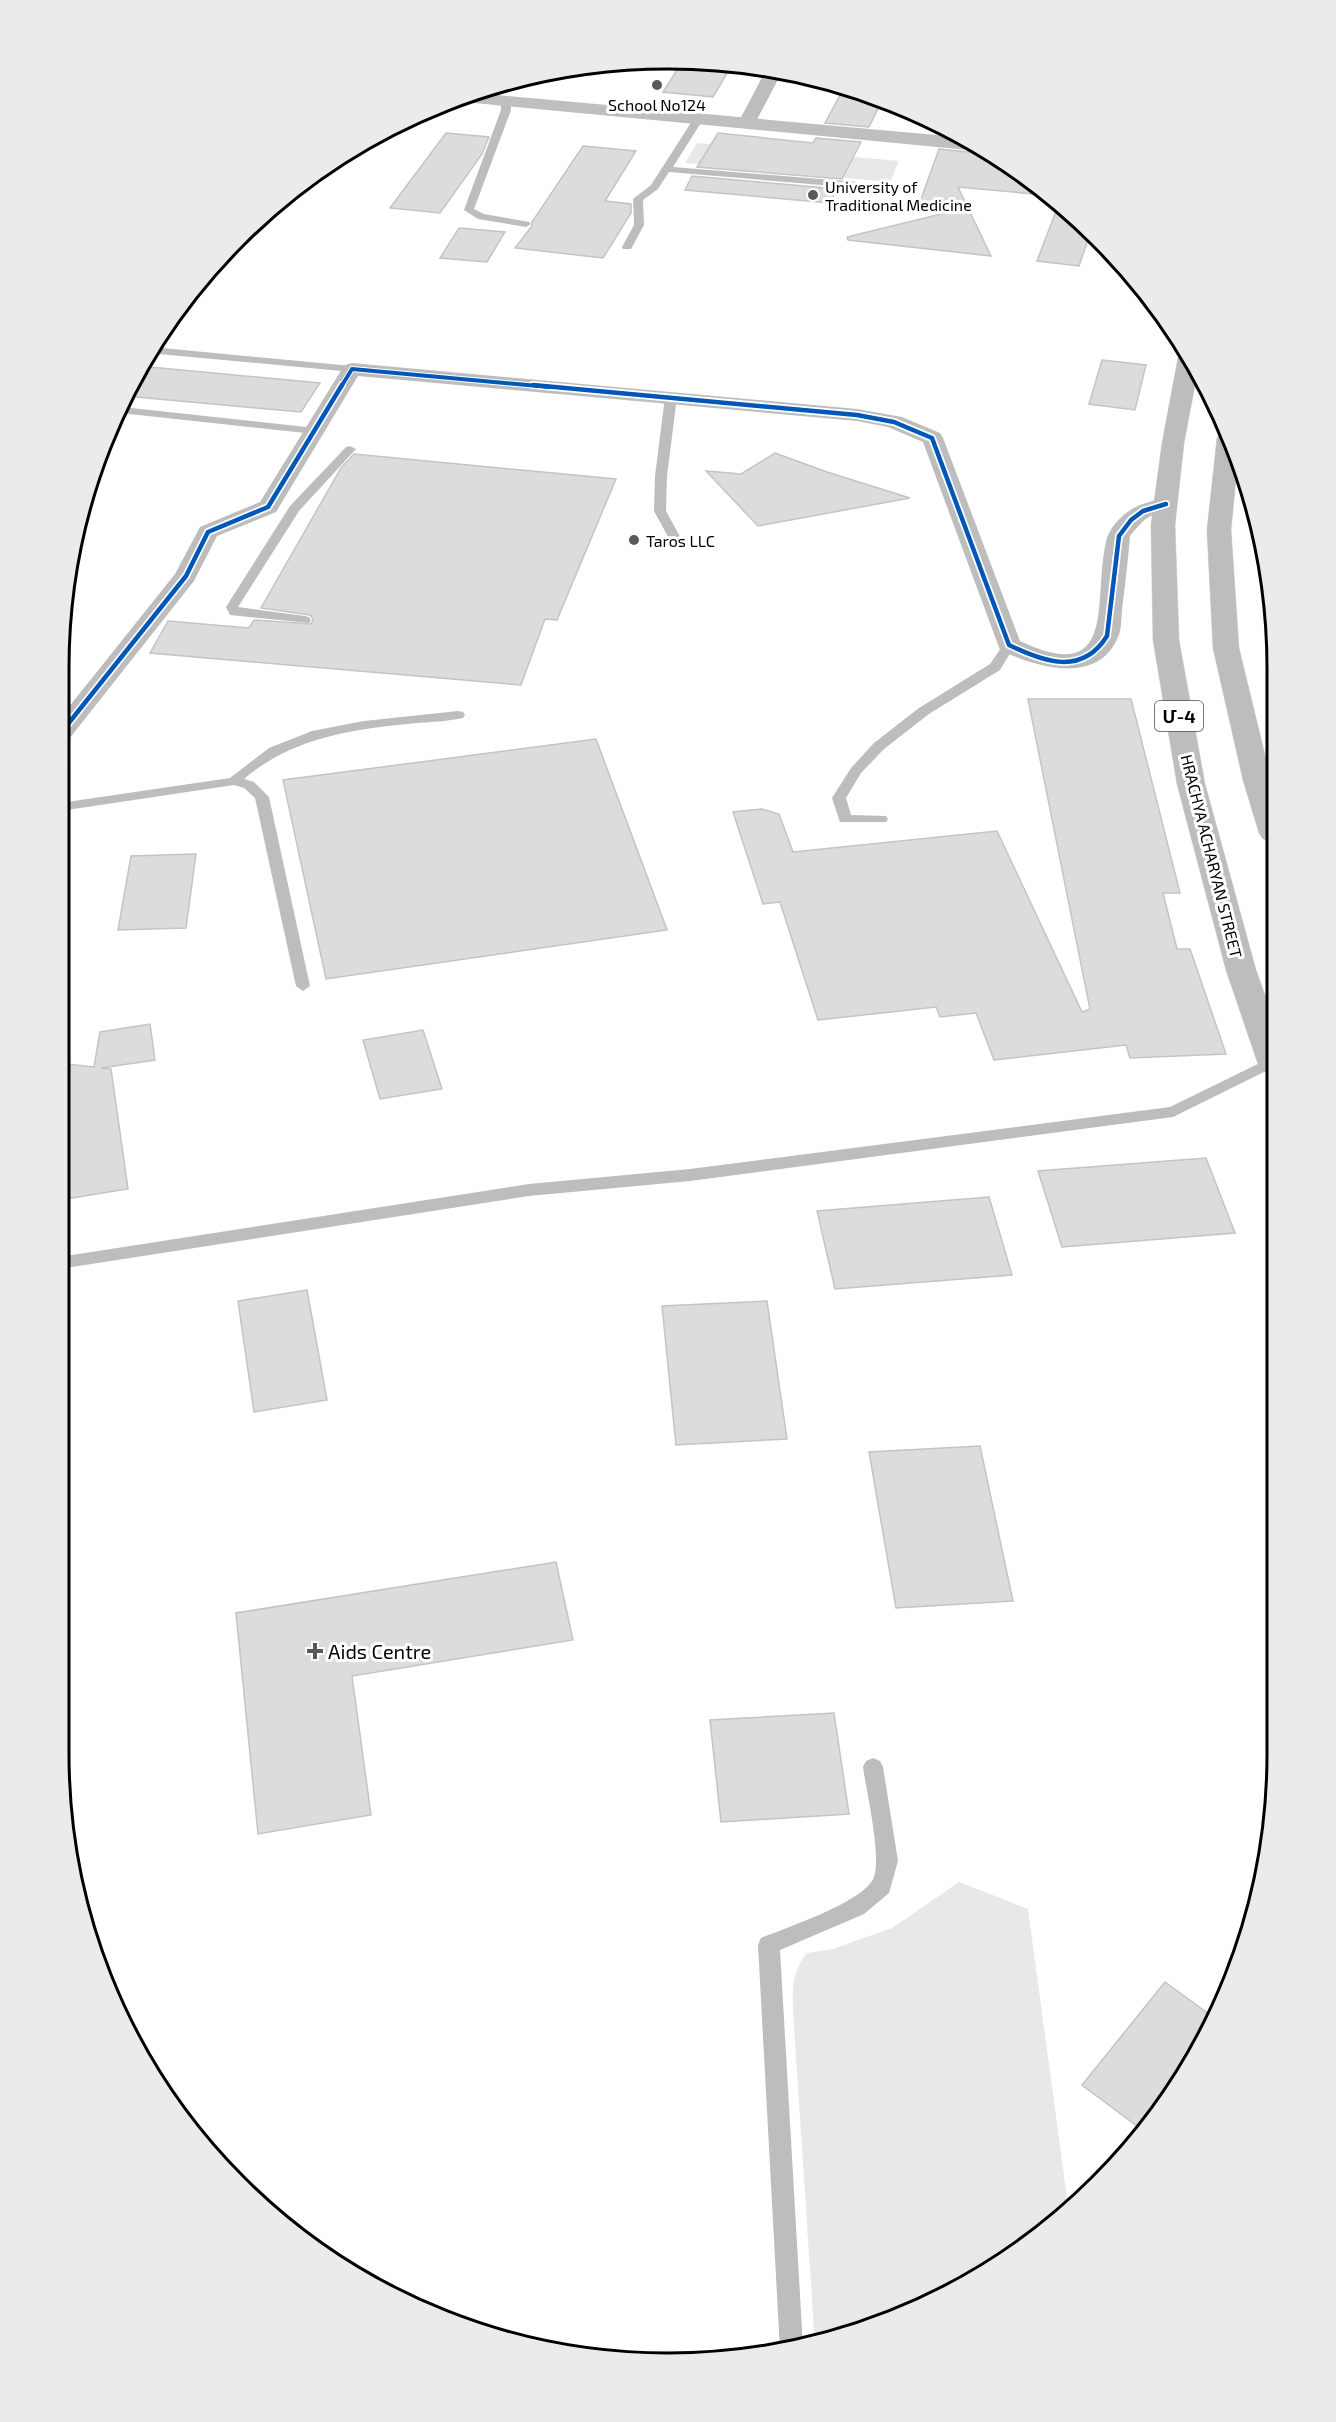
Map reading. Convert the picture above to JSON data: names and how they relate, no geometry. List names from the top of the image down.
{
  "streets": {
    "highway": ["Մ-4", "HRACHYA ACHARYAN STREET"]
  },
  "places": {
    "other": ["School No124", "University of Traditional Medicine", "Taros LLC"],
    "health": ["Aids Centre"]
  }
}
